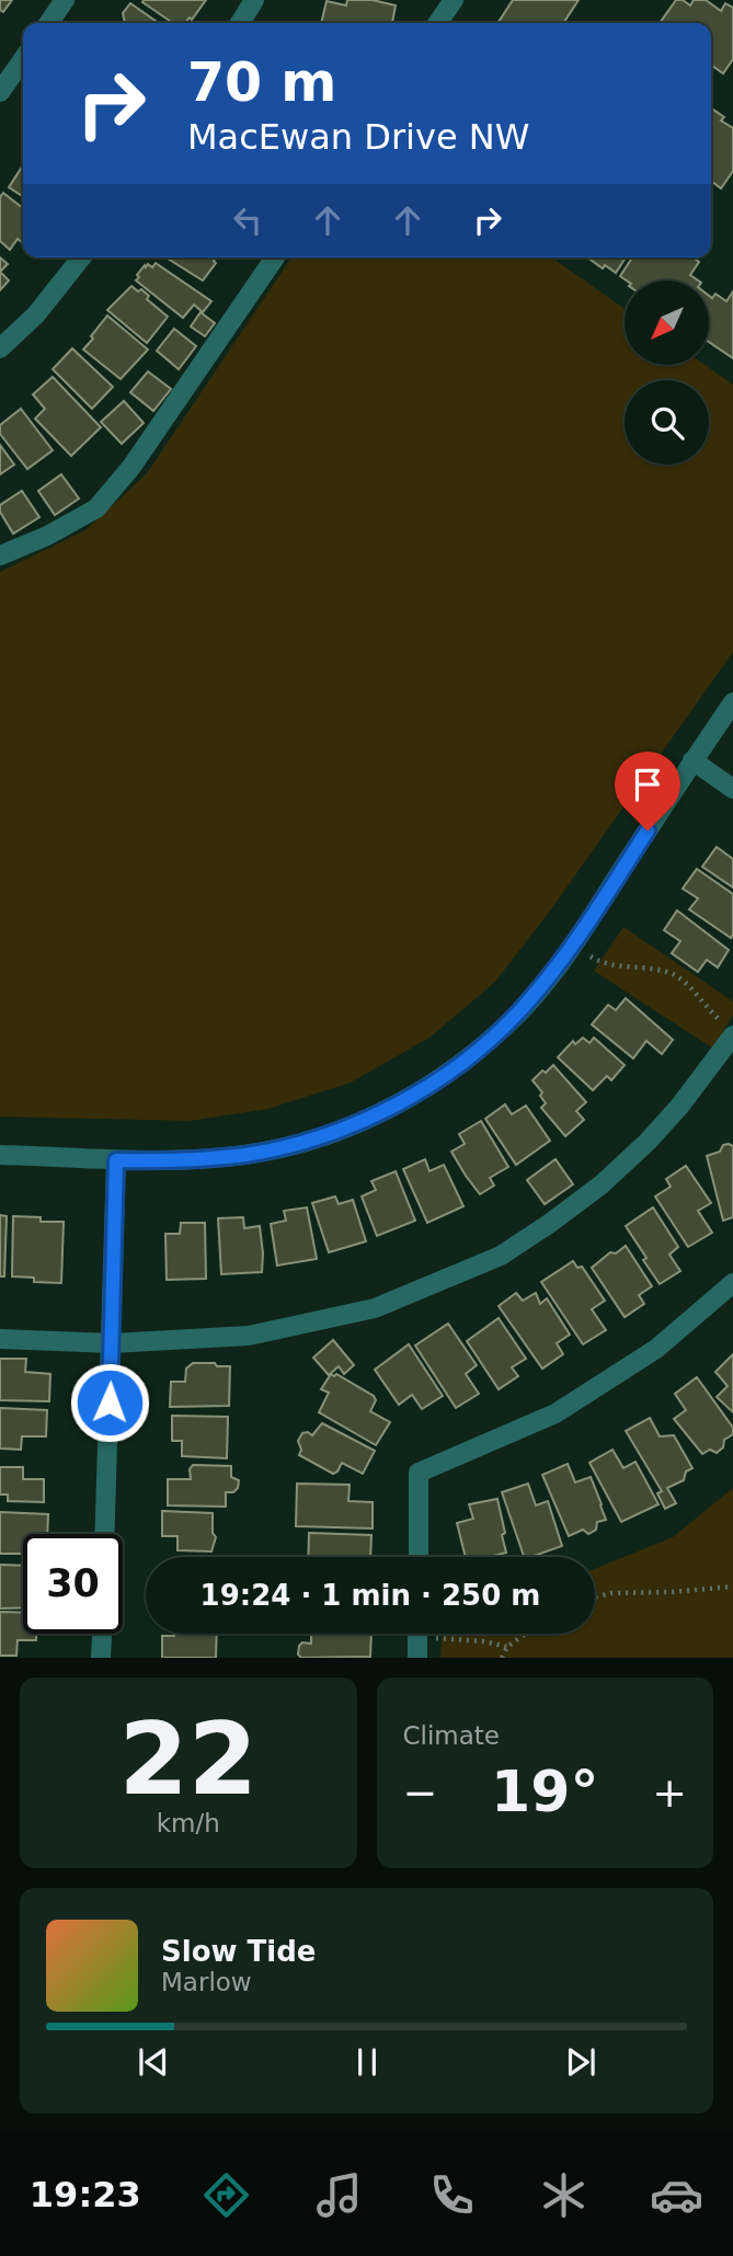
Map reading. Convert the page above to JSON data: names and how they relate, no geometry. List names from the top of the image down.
{
  "north": "bottom left",
  "page": {
    "turn": ["70 m", "MacEwan Drive NW"],
    "limit": "30",
    "trip": "19:24 · 1 min · 250 m",
    "tile": [
      ["22", "km/h"],
      "Climate"
    ],
    "heat": ["−", "19°", "+"],
    "song": ["Slow Tide", "Marlow"],
    "tabs": "19:23"
  }
}
